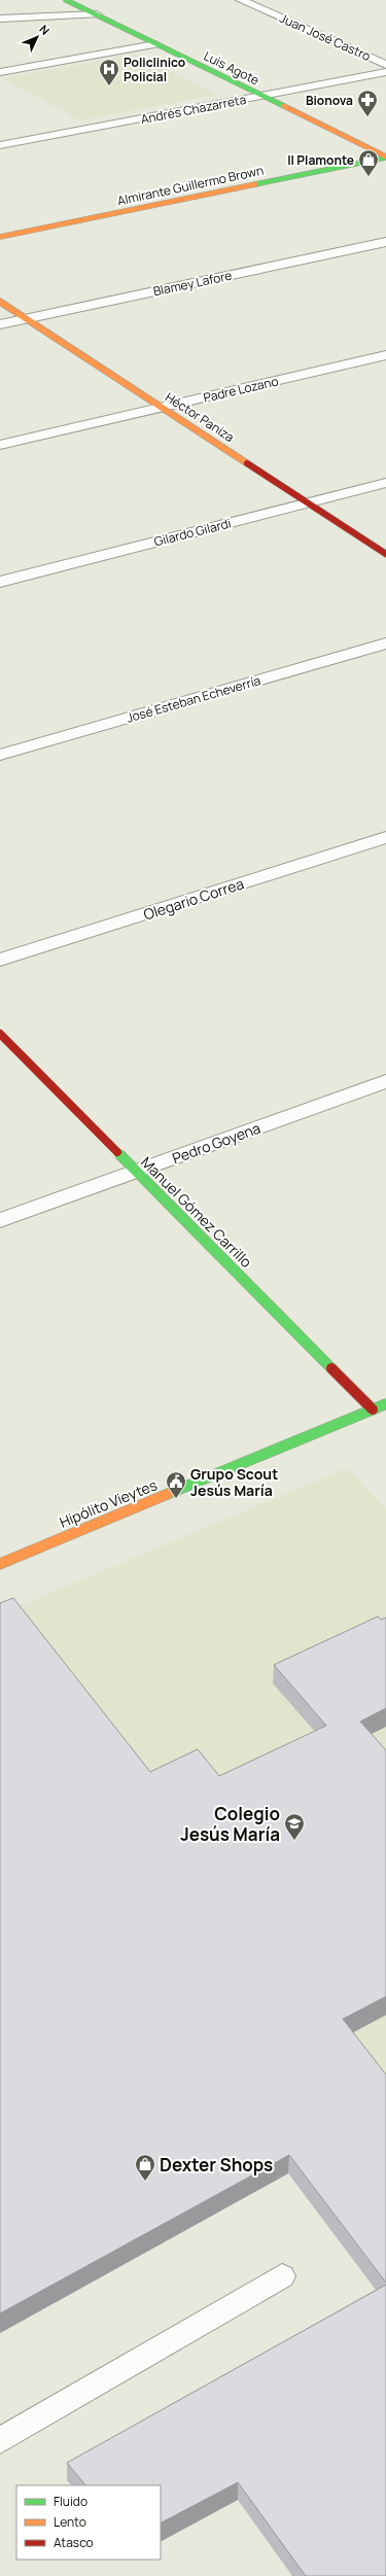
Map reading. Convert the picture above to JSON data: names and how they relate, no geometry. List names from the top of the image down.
{
  "streets": {
    "street": [
      "Juan José Castro",
      "Luis Agote",
      "Andrés Chazarreta",
      "Almirante Guillermo Brown",
      "Blamey Lafore",
      "Padre Lozano",
      "Héctor Paniza",
      "Gilardo Gilardi",
      "José Esteban Echeverría",
      "Olegario Correa",
      "Pedro Goyena",
      "Manuel Gómez Carrillo",
      "Hipólito Vieytes"
    ]
  },
  "crossings": [
    ["Luis Agote", "Andrés Chazarreta"],
    ["Luis Agote", "Almirante Guillermo Brown"],
    ["Blamey Lafore", "Héctor Paniza"],
    ["Padre Lozano", "Héctor Paniza"],
    ["Héctor Paniza", "Gilardo Gilardi"],
    ["Pedro Goyena", "Manuel Gómez Carrillo"],
    ["Manuel Gómez Carrillo", "Hipólito Vieytes"]
  ],
  "places": {
    "hospital": ["Policlinico Policial"],
    "pharmacy": ["Bionova"],
    "shop": ["Il Plamonte", "Dexter Shops"],
    "public building": ["Grupo Scout Jesús María"],
    "school or university": ["Colegio Jesús María"]
  },
  "legend": ["Fluido", "Lento", "Atasco"],
  "north": "top right"
}
